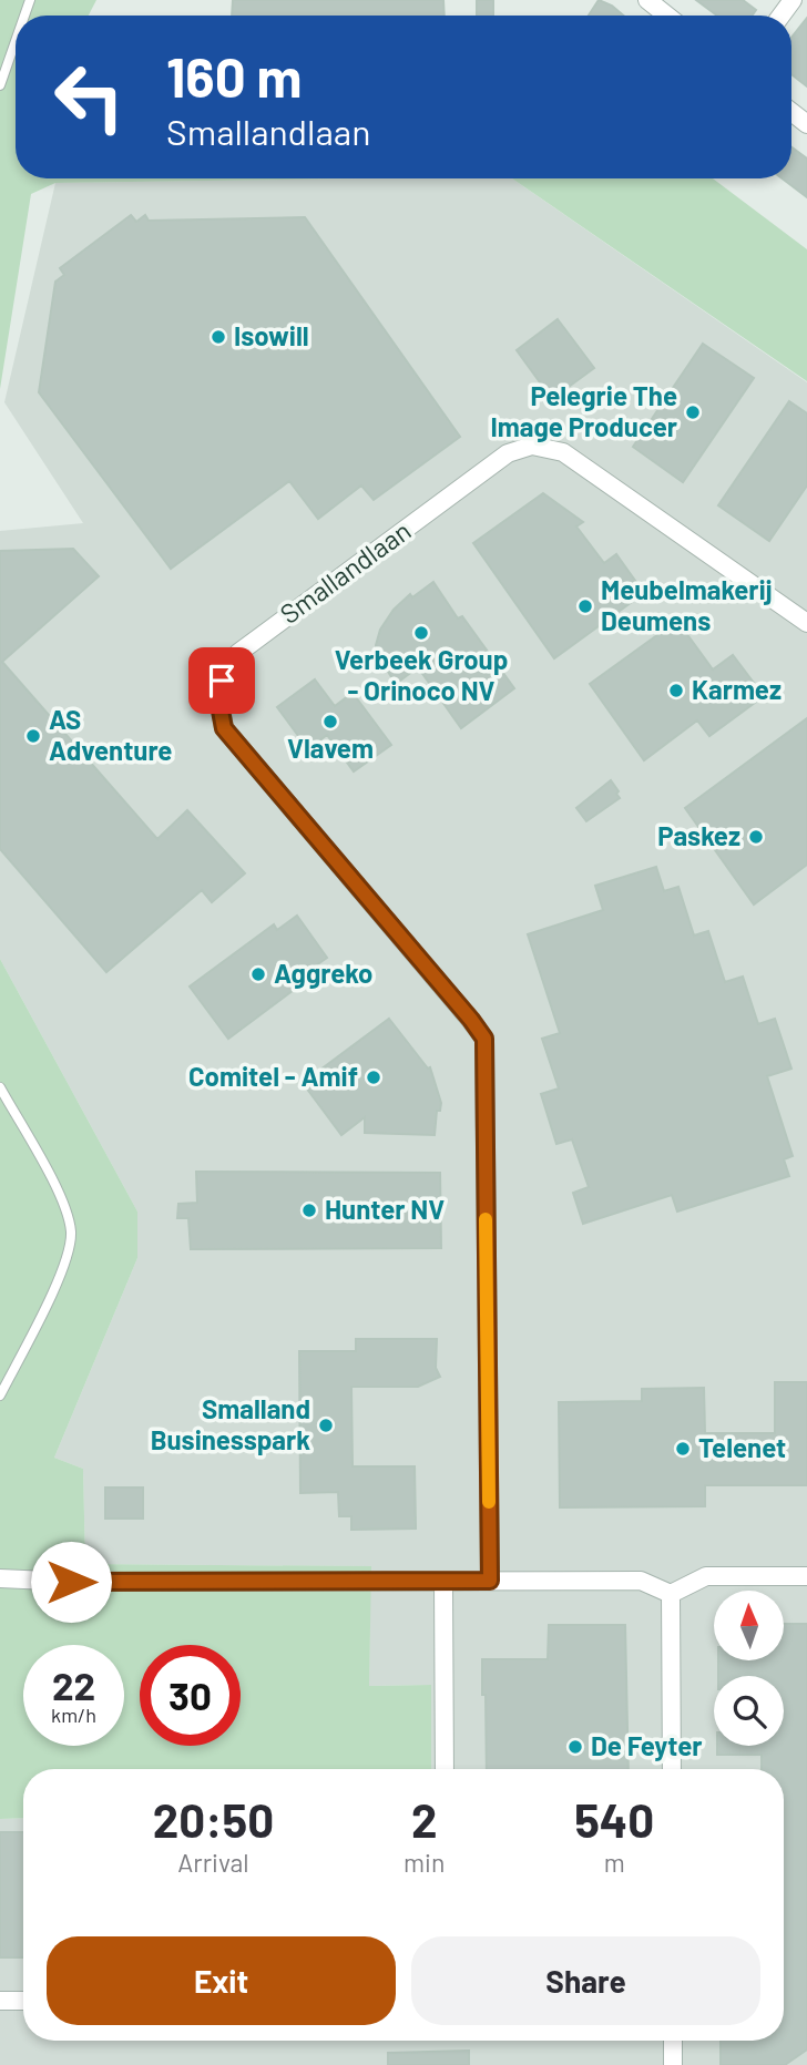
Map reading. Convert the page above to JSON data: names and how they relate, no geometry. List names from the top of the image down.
{
  "streets": {
    "street": ["Smallandlaan"]
  },
  "places": [
    "Isowill",
    "Pelegrie The Image Producer",
    "Meubelmakerij Deumens",
    "Verbeek Group - Orinoco NV",
    "Karmez",
    "Vlavem",
    "AS Adventure",
    "Paskez",
    "Aggreko",
    "Comitel - Amif",
    "Hunter NV",
    "Smalland Businesspark",
    "Telenet",
    "De Feyter"
  ],
  "north": "top",
  "page": {
    "turn": ["160 m", "Smallandlaan"],
    "speed": "22 km/h",
    "limit": "30",
    "eta": [
      "20:50",
      "Arrival",
      "2",
      "min",
      "540",
      "m"
    ],
    "buttons": ["Exit", "Share"]
  }
}
